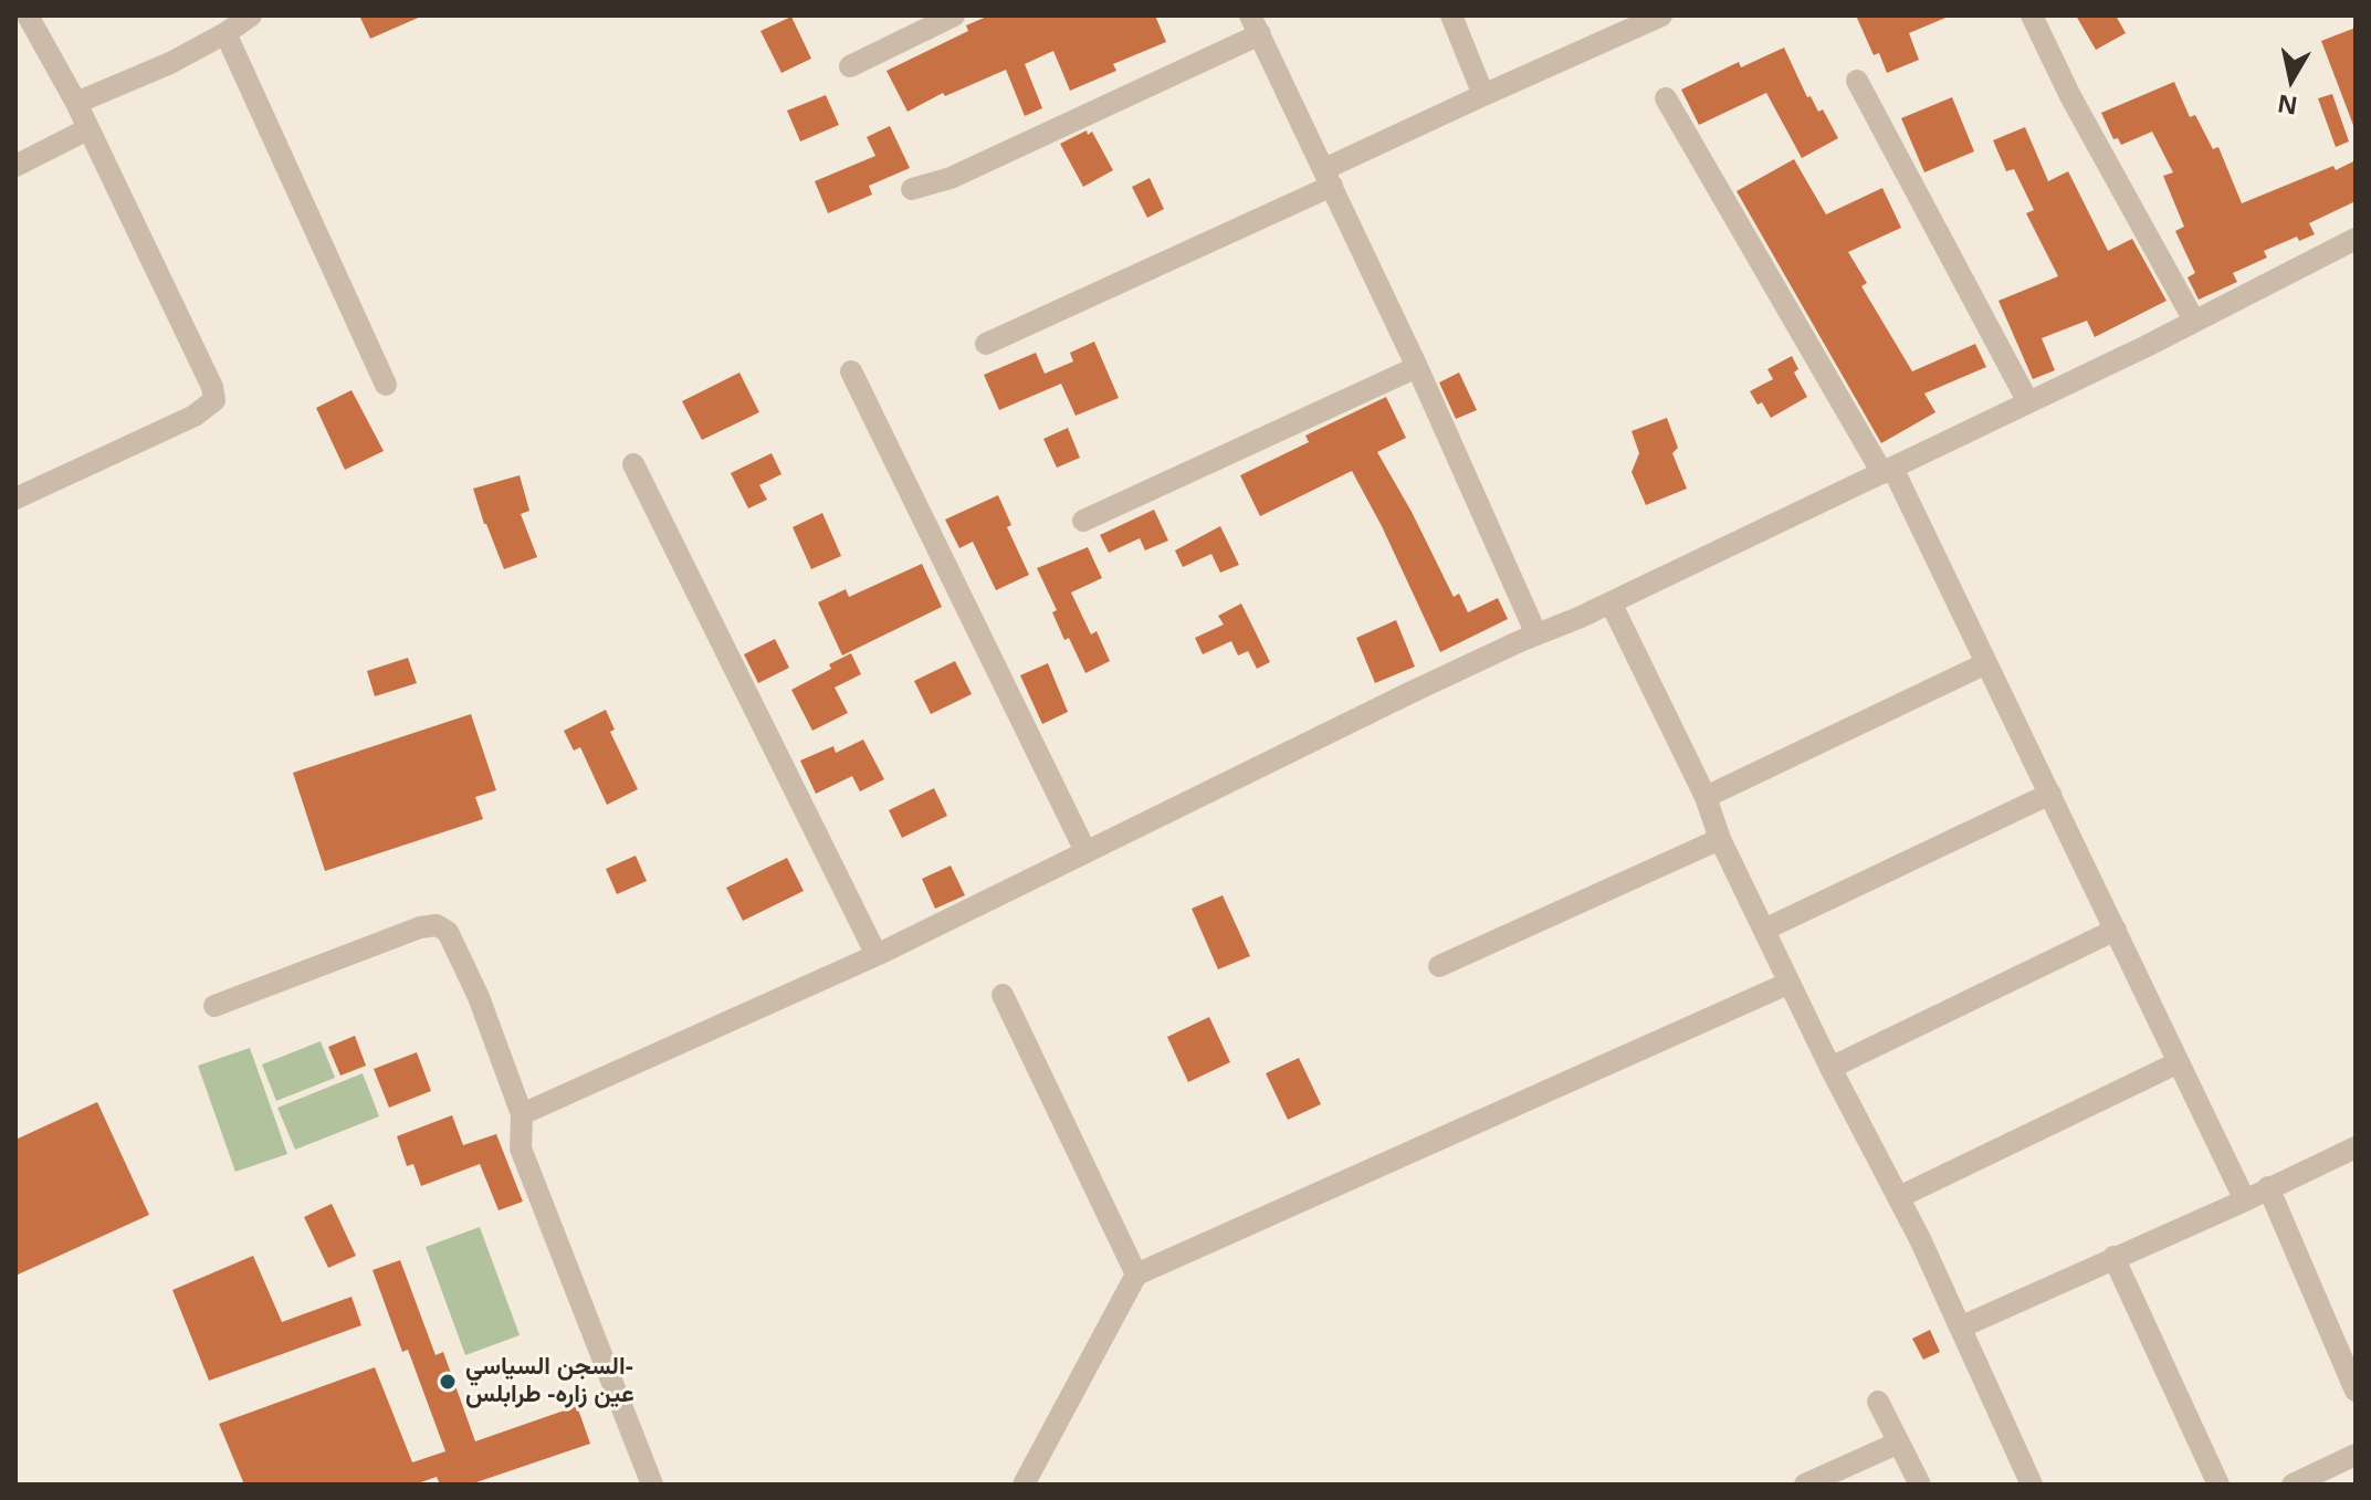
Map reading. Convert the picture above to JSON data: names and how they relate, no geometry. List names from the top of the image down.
{
  "places": ["السجن السياسي- عين زاره- طرابلس"],
  "north": "bottom"
}
